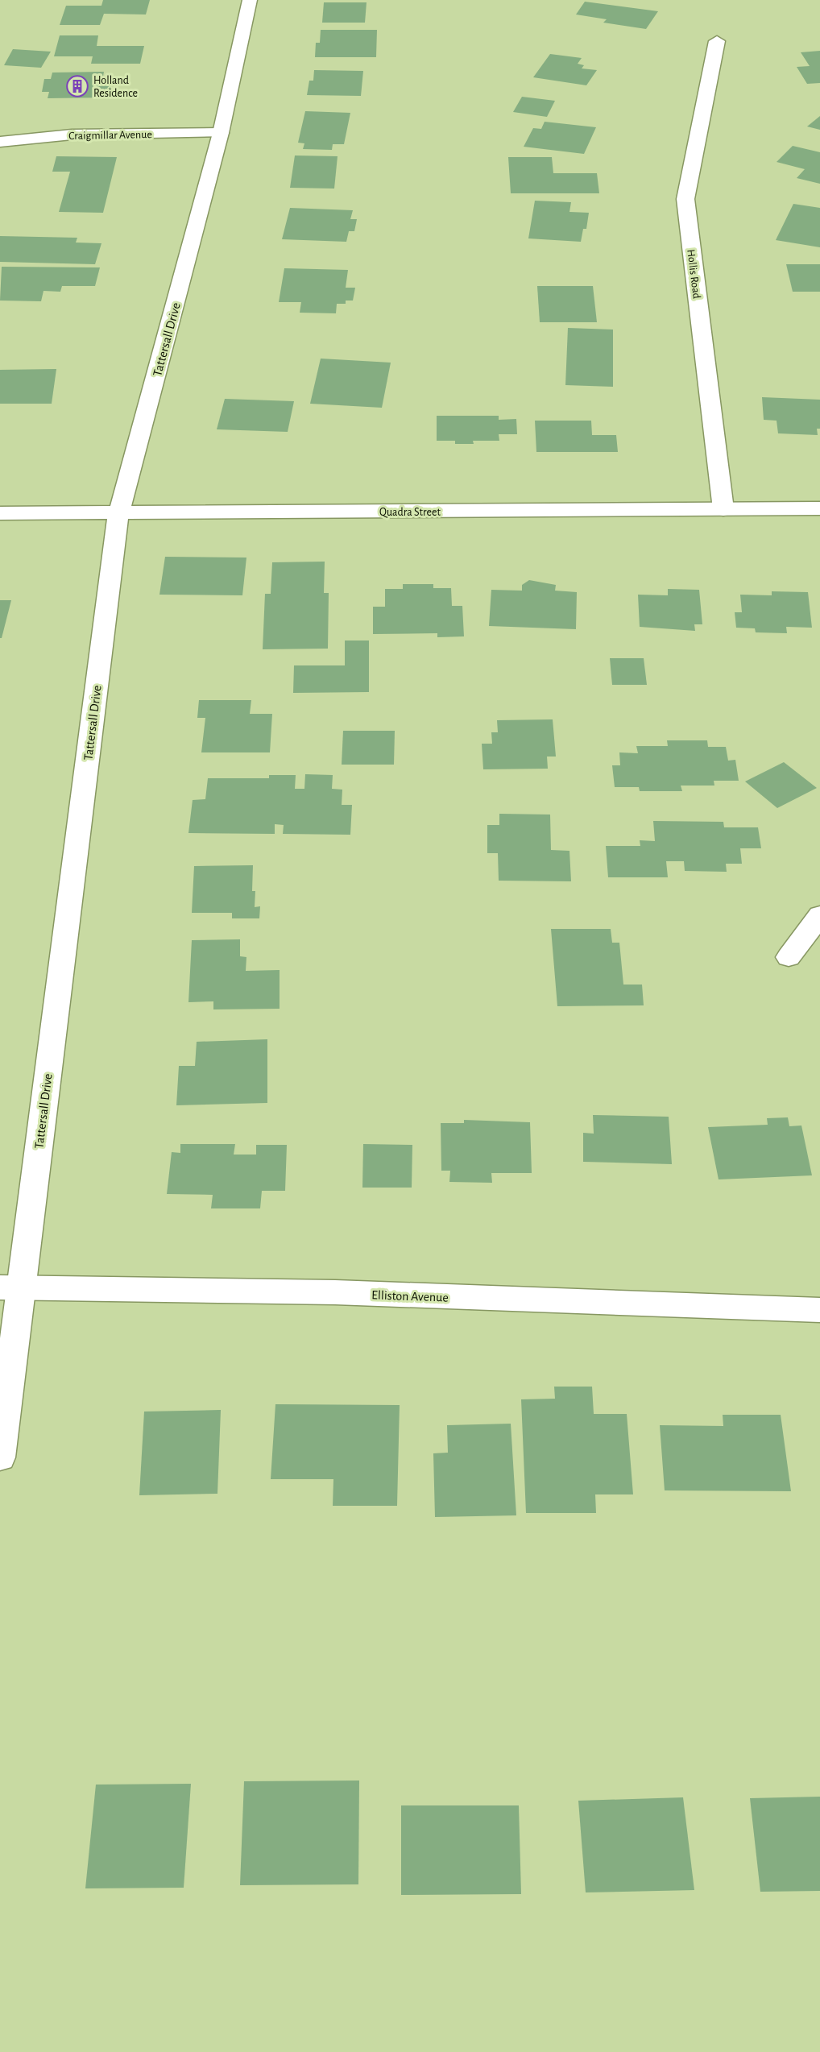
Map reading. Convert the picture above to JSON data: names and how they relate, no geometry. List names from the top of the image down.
{
  "streets": {
    "street": [
      "Craigmillar Avenue",
      "Hollis Road",
      "Tattersall Drive",
      "Quadra Street",
      "Elliston Avenue"
    ]
  },
  "crossings": [
    ["Craigmillar Avenue", "Tattersall Drive"],
    ["Hollis Road", "Quadra Street"],
    ["Tattersall Drive", "Quadra Street"],
    ["Tattersall Drive", "Elliston Avenue"]
  ],
  "places": {
    "building": ["Holland Residence"]
  }
}
